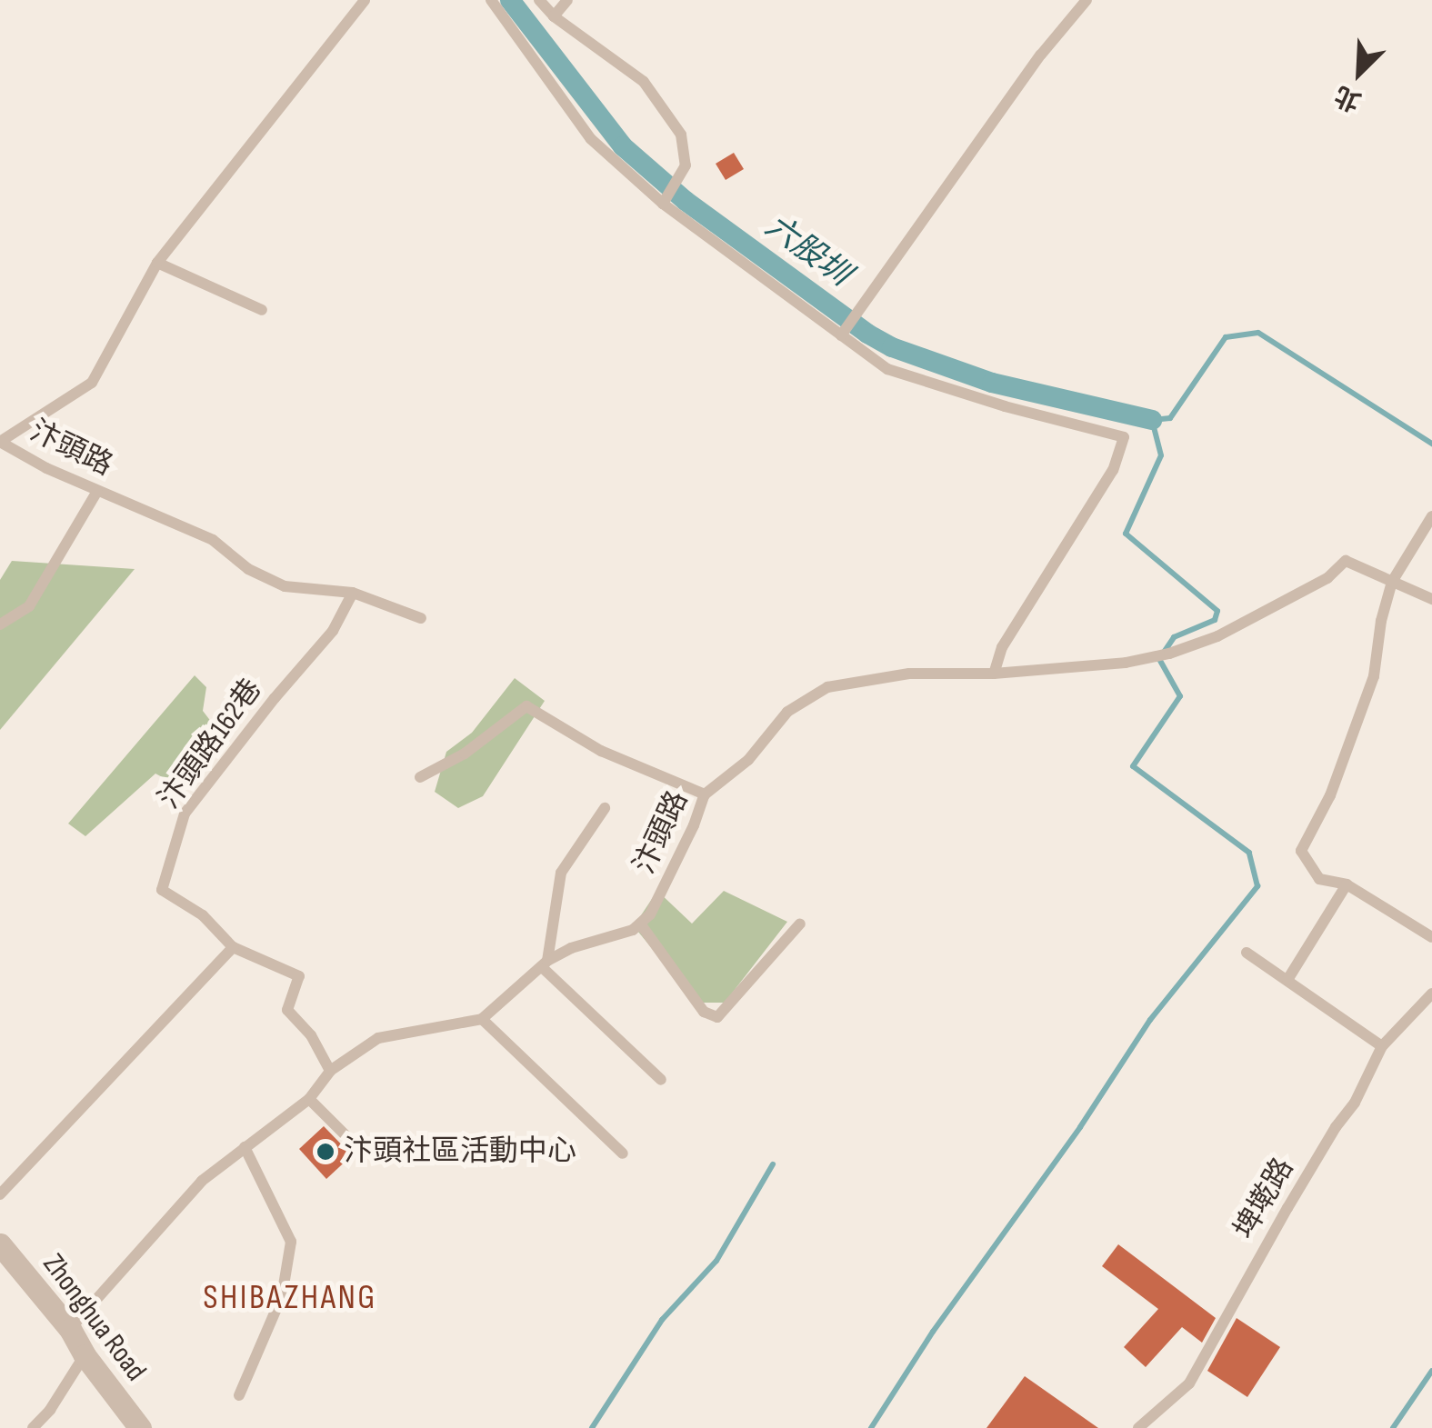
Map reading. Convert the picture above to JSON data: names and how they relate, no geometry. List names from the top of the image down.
{
  "streets": {
    "street": ["Zhonghua Road"],
    "lane": ["汴頭路", "汴頭路162巷", "埤墘路"]
  },
  "crossings": [
    ["汴頭路", "汴頭路162巷"]
  ],
  "districts": ["SHIBAZHANG"],
  "water": ["六股圳"],
  "places": ["汴頭社區活動中心"],
  "north": "bottom left"
}
